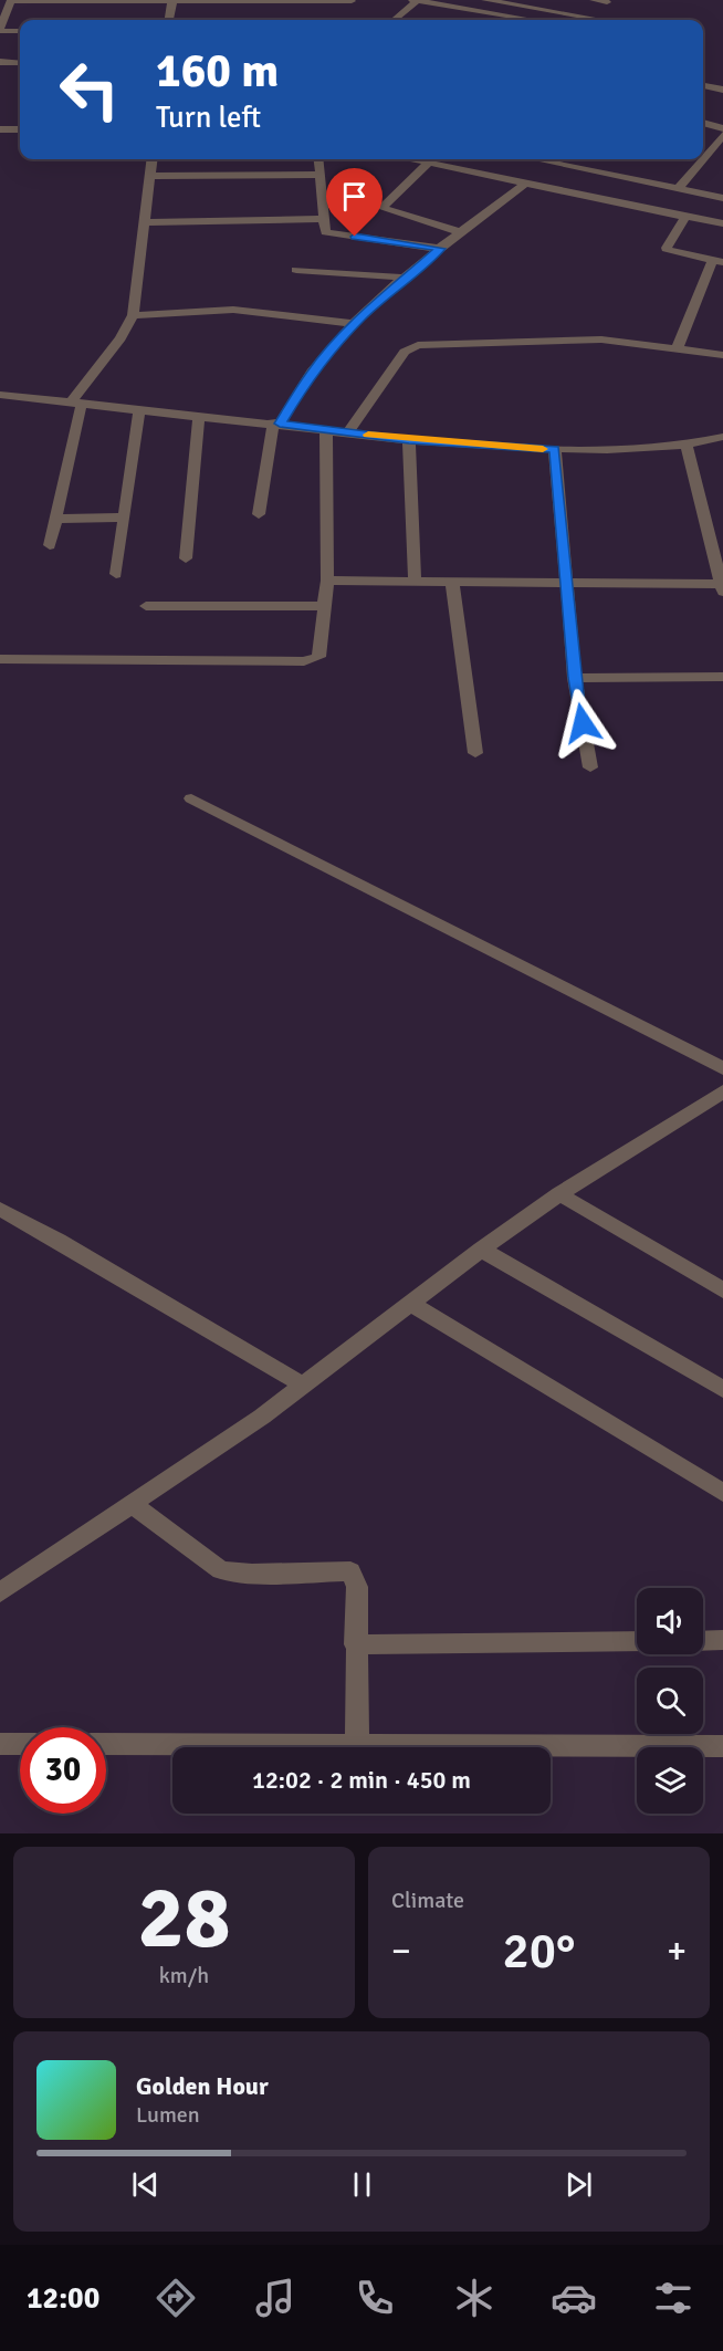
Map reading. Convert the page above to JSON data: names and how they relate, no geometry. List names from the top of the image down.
{
  "page": {
    "turn": ["160 m", "Turn left"],
    "limit": "30",
    "trip": "12:02 · 2 min · 450 m",
    "tile": [
      ["28", "km/h"],
      "Climate"
    ],
    "heat": ["−", "20°", "+"],
    "song": ["Golden Hour", "Lumen"],
    "tabs": "12:00"
  }
}
